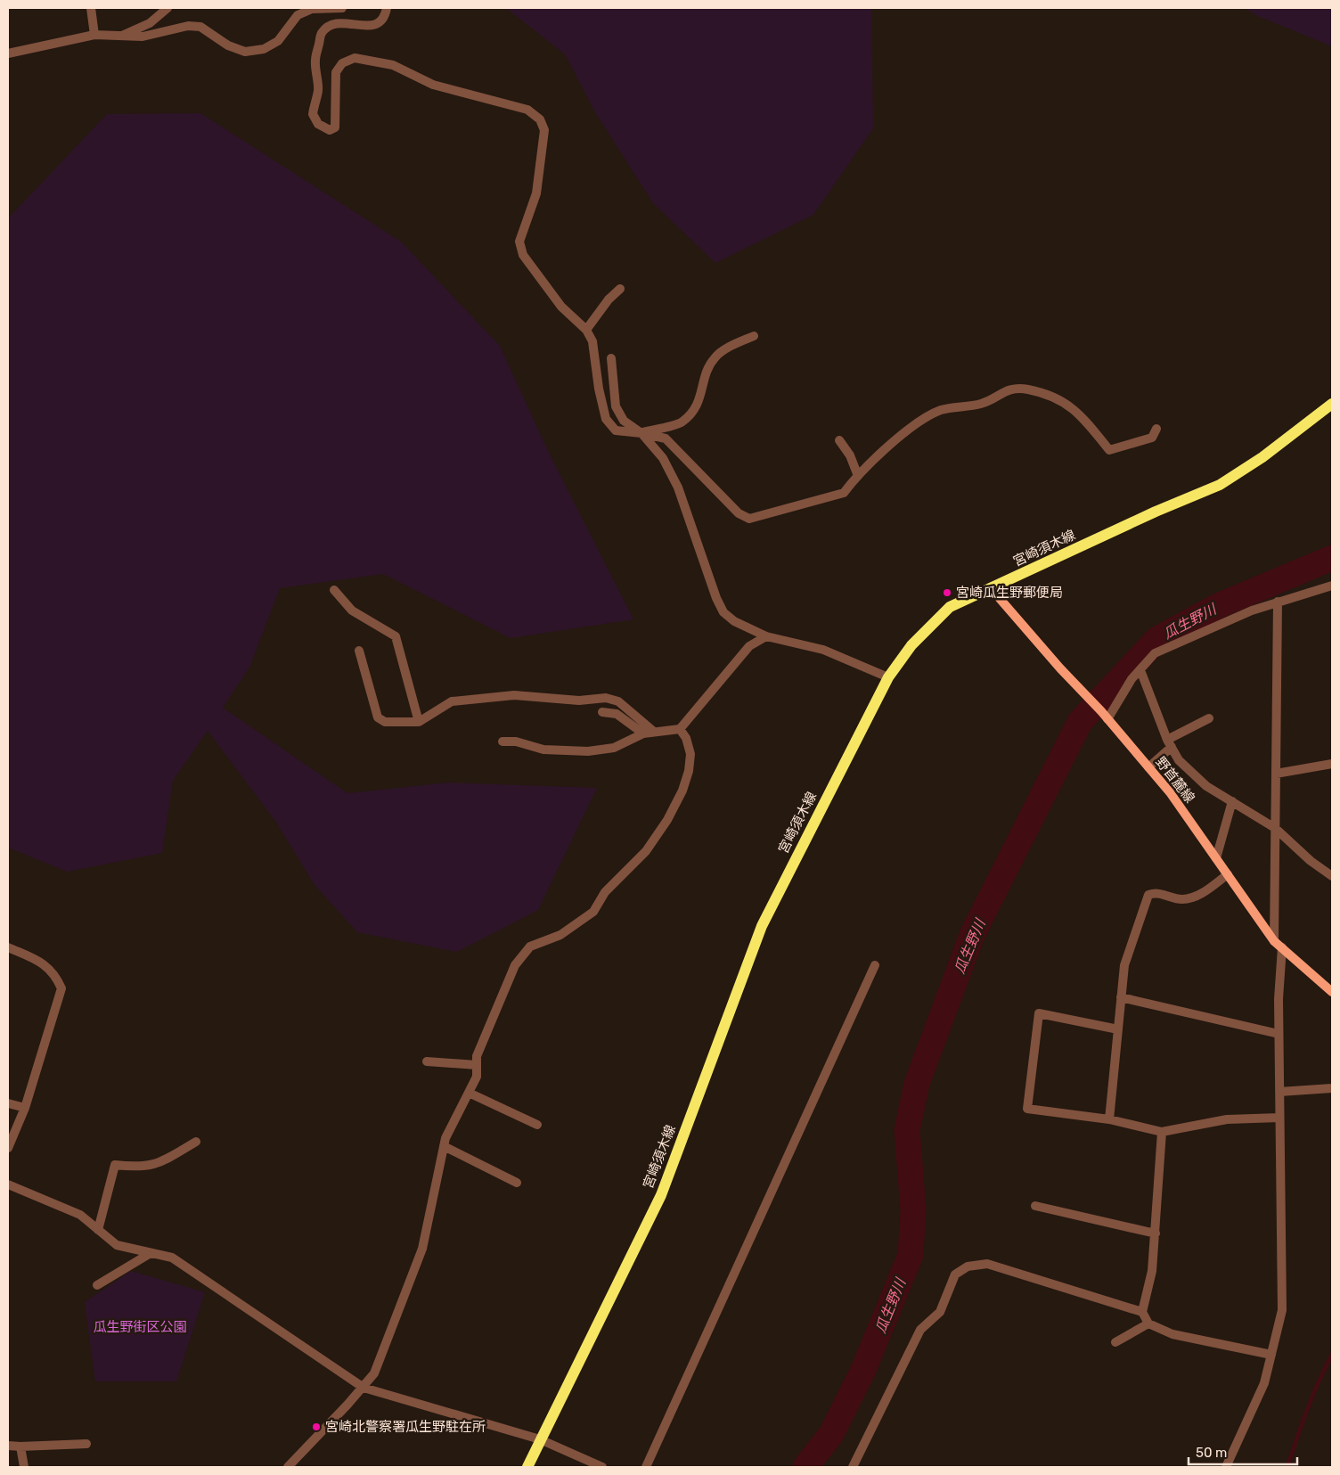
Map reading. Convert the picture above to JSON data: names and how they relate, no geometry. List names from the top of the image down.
{
  "streets": {
    "main road": ["宮崎須木線", "野首麓線"]
  },
  "crossings": [
    ["宮崎須木線", "野首麓線"]
  ],
  "water": ["瓜生野川"],
  "parks": ["瓜生野街区公園"],
  "places": ["宮崎瓜生野郵便局", "宮崎北警察署瓜生野駐在所"],
  "scale_bar": "50 m"
}
